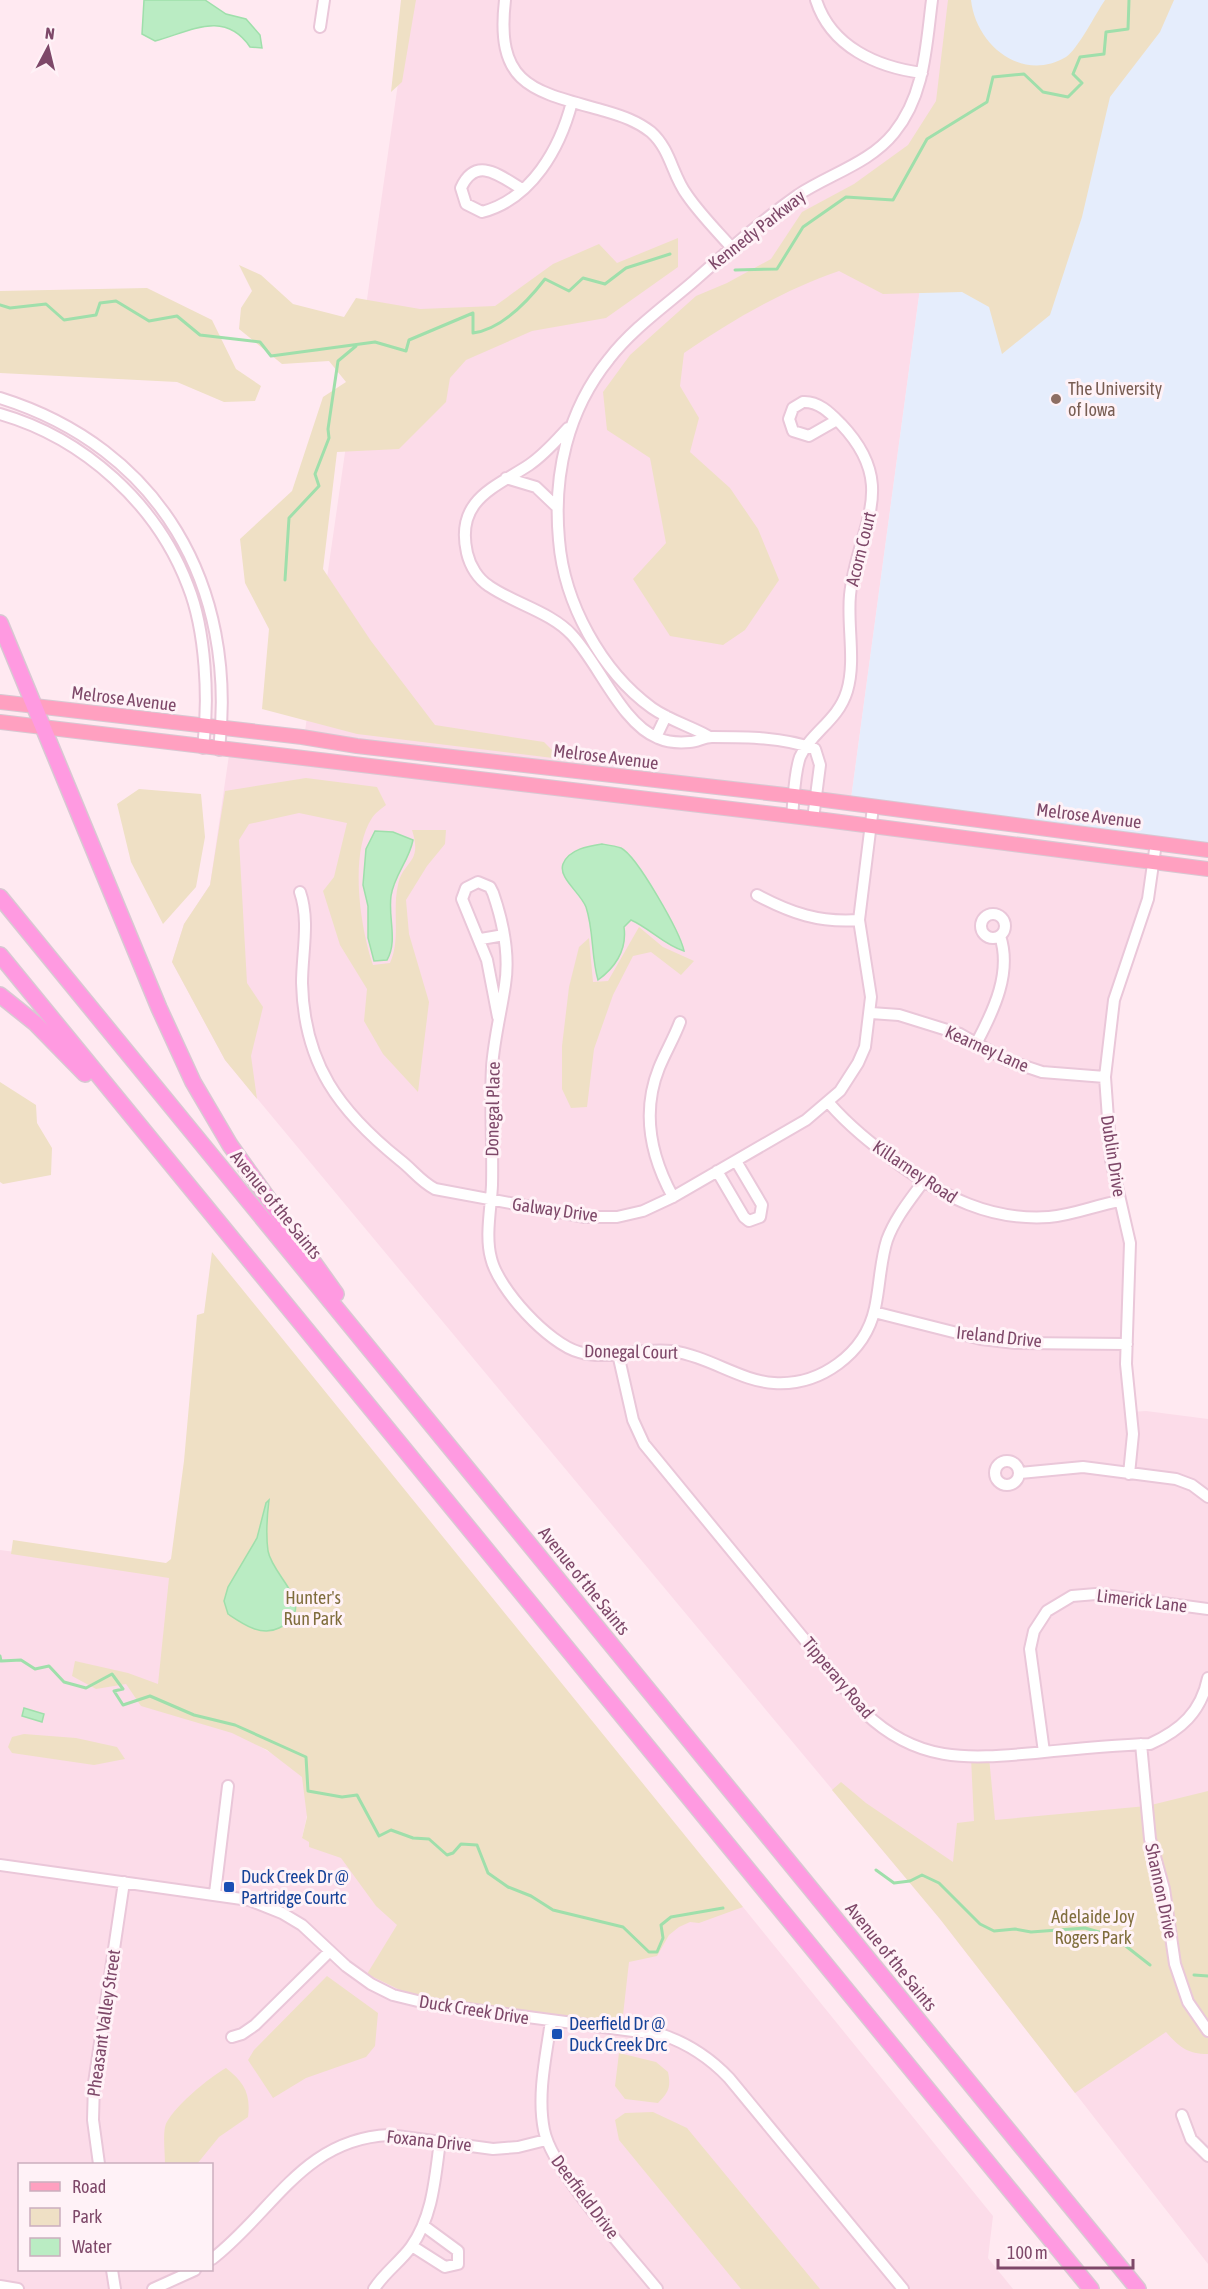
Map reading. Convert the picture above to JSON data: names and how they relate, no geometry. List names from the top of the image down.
{
  "streets": {
    "highway": ["Avenue of the Saints"],
    "main road": ["Melrose Avenue"],
    "street": [
      "Kennedy Parkway",
      "Acorn Court",
      "Kearney Lane",
      "Donegal Place",
      "Dublin Drive",
      "Killarney Road",
      "Galway Drive",
      "Ireland Drive",
      "Donegal Court",
      "Limerick Lane",
      "Tipperary Road",
      "Shannon Drive",
      "Duck Creek Drive",
      "Pheasant Valley Street",
      "Foxana Drive",
      "Deerfield Drive"
    ]
  },
  "crossings": [
    ["Kennedy Parkway", "Acorn Court"],
    ["Melrose Avenue", "Dublin Drive"],
    ["Melrose Avenue", "Galway Drive"],
    ["Kearney Lane", "Dublin Drive"],
    ["Kearney Lane", "Galway Drive"],
    ["Donegal Place", "Galway Drive"],
    ["Donegal Place", "Donegal Court"],
    ["Dublin Drive", "Killarney Road"],
    ["Dublin Drive", "Ireland Drive"],
    ["Killarney Road", "Galway Drive"],
    ["Killarney Road", "Donegal Court"],
    ["Galway Drive", "Donegal Court"],
    ["Ireland Drive", "Donegal Court"],
    ["Donegal Court", "Tipperary Road"],
    ["Limerick Lane", "Tipperary Road"],
    ["Tipperary Road", "Shannon Drive"],
    ["Duck Creek Drive", "Pheasant Valley Street"],
    ["Duck Creek Drive", "Deerfield Drive"],
    ["Foxana Drive", "Deerfield Drive"]
  ],
  "parks": ["Hunter's Run Park", "Adelaide Joy Rogers Park"],
  "places": {
    "other": ["The University of Iowa"],
    "transit": ["Duck Creek Dr @ Partridge Courtc", "Deerfield Dr @ Duck Creek Drc"]
  },
  "legend": ["Road", "Park", "Water"],
  "scale_bar": "100 m",
  "north": "top"
}
